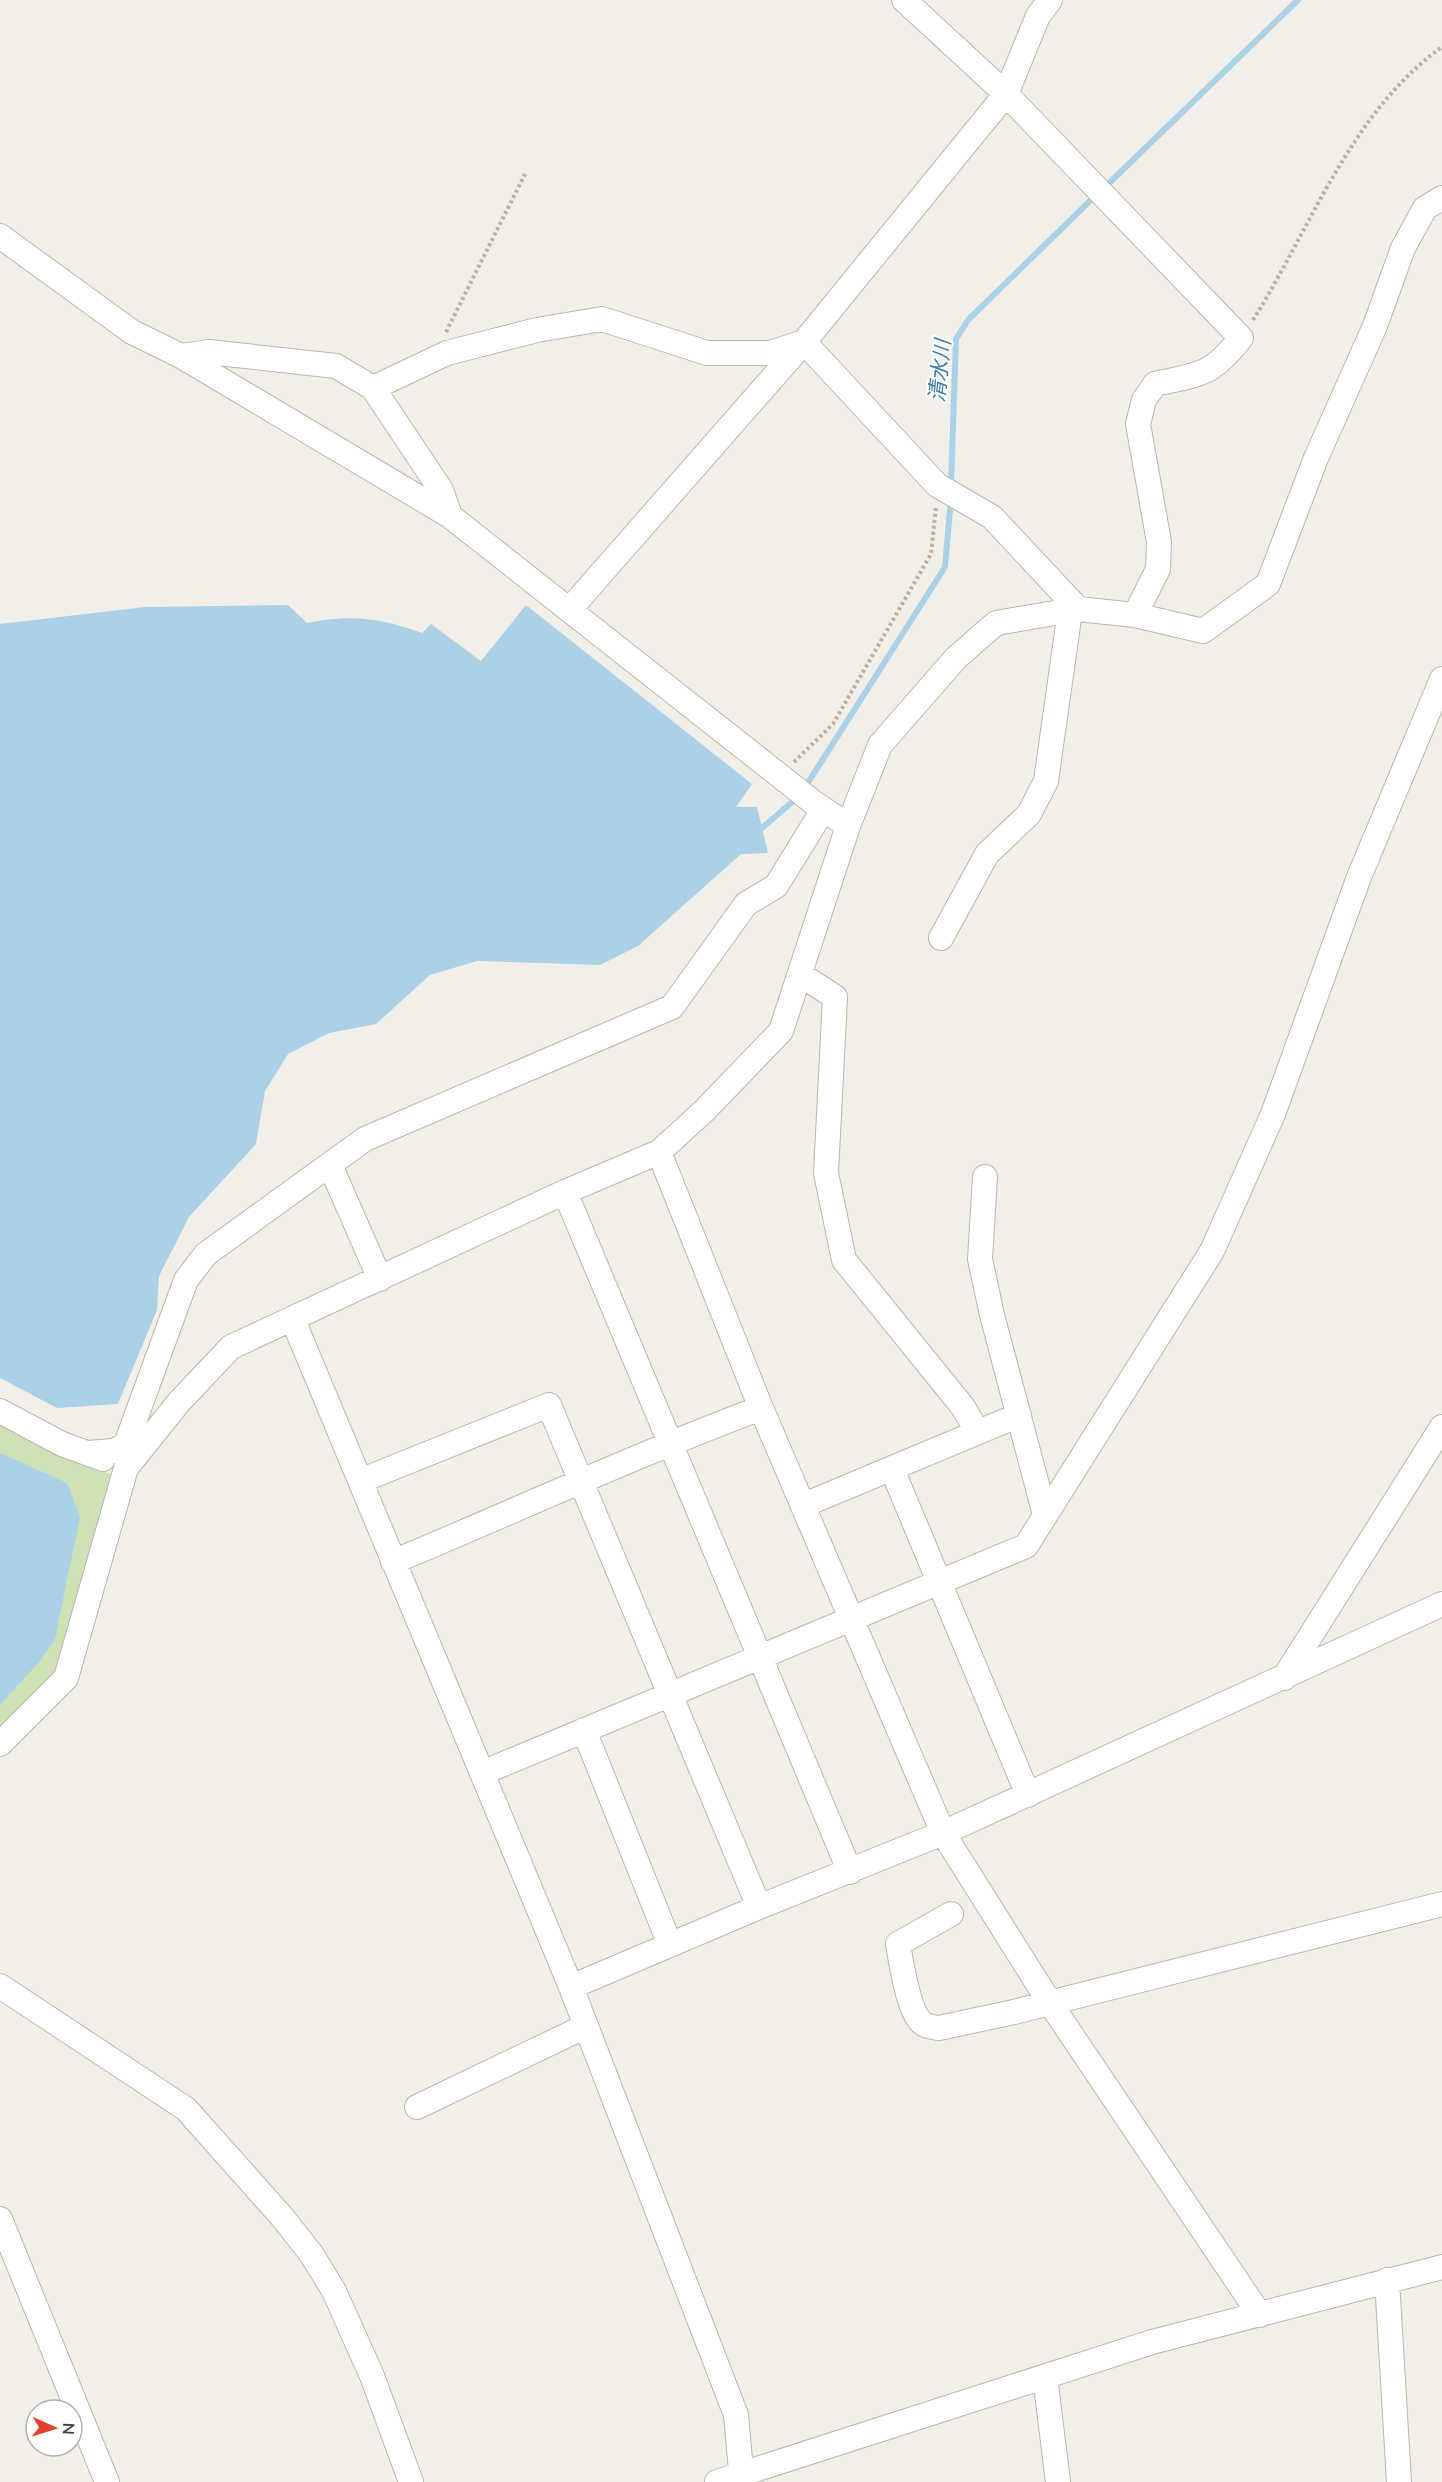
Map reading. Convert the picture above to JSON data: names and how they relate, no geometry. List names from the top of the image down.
{
  "water": ["清水川"],
  "north": "right"
}
